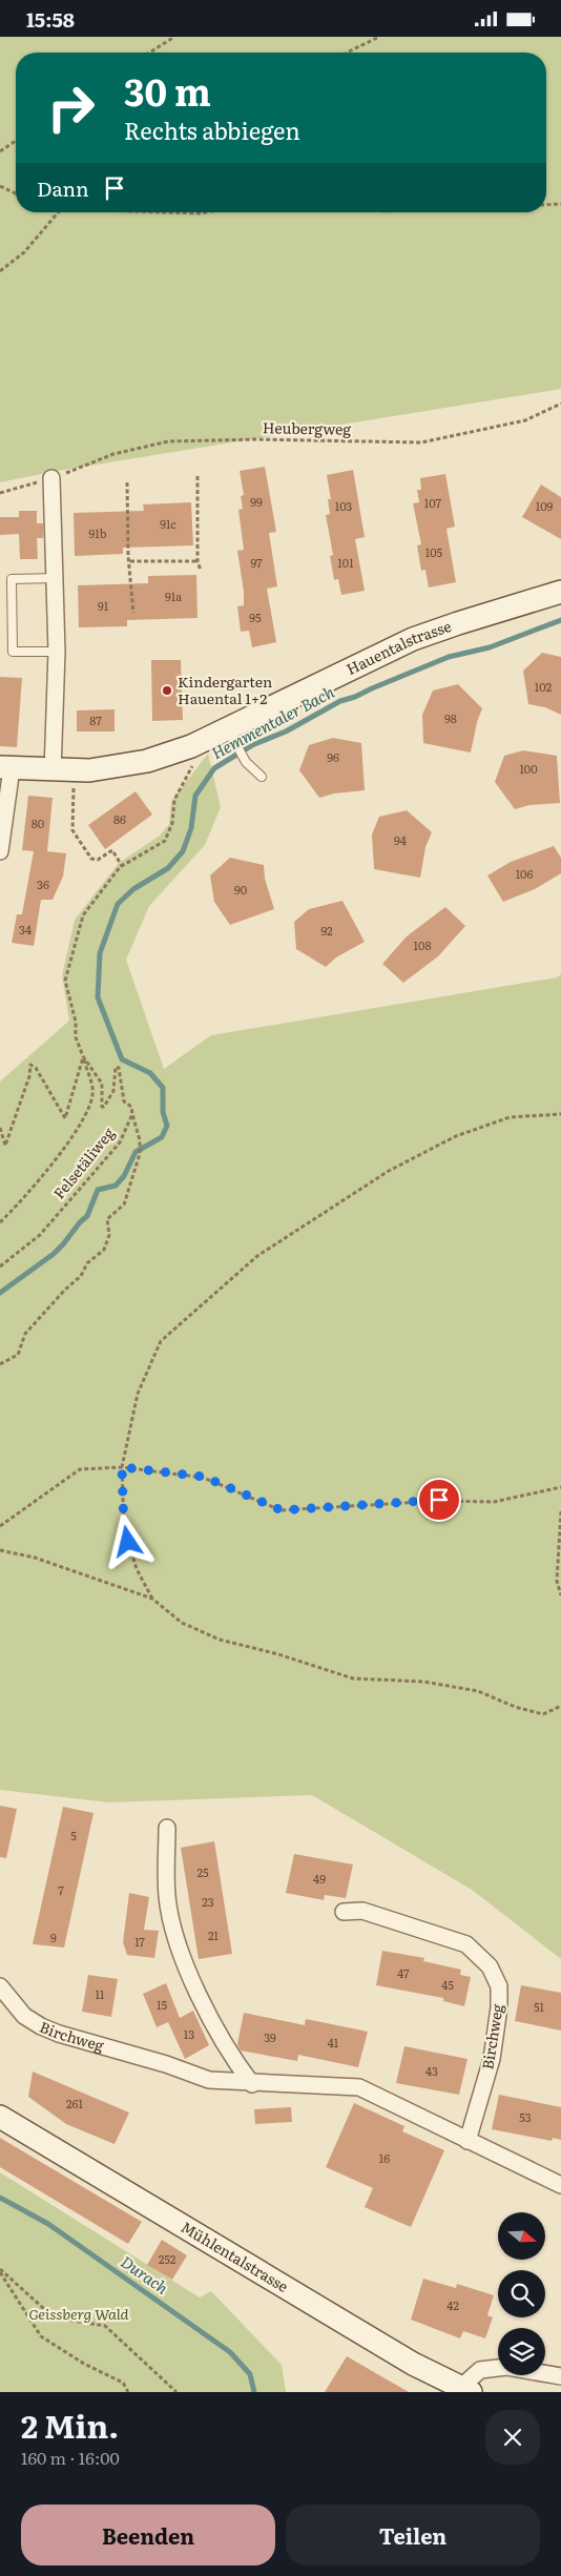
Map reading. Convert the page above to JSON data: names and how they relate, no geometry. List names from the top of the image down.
{
  "streets": {
    "street": ["Hauentalstrasse", "Birchweg", "Mühlentalstrasse"],
    "path": ["Heubergweg", "Felsetäliweg"]
  },
  "water": ["Hemmentaler Bach", "Durach"],
  "parks": ["Geissberg Wald"],
  "places": ["Kindergarten Hauental 1+2"],
  "house_numbers": [
    "99",
    "107",
    "103",
    "109",
    "91c",
    "91b",
    "105",
    "97",
    "101",
    "91a",
    "91",
    "95",
    "102",
    "98",
    "87",
    "96",
    "100",
    "86",
    "80",
    "94",
    "106",
    "36",
    "90",
    "34",
    "92",
    "108",
    "5",
    "25",
    "49",
    "7",
    "23",
    "21",
    "9",
    "17",
    "47",
    "45",
    "11",
    "15",
    "51",
    "13",
    "39",
    "41",
    "43",
    "261",
    "53",
    "16",
    "252",
    "42"
  ],
  "north": "right",
  "page": {
    "status": "15:58",
    "turn": ["30 m", "Rechts abbiegen"],
    "then": "Dann",
    "heading": ["2 Min.", "160 m · 16:00"],
    "buttons": ["Beenden", "Teilen"]
  }
}
